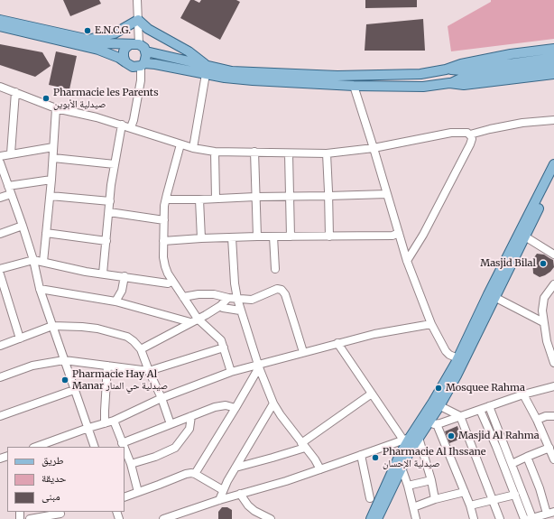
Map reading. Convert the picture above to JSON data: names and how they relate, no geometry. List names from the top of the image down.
{
  "places": [
    "E.N.C.G.",
    "Pharmacie les Parents صيدلية الأبوين",
    "Masjid Bilal",
    "Pharmacie Hay Al Manar صيدلية حي المنار",
    "Mosquee Rahma",
    "Masjid Al Rahma",
    "Pharmacie Al Ihssane صيدلية الإحسان"
  ],
  "legend": ["طريق", "حديقة", "مبنى"]
}
